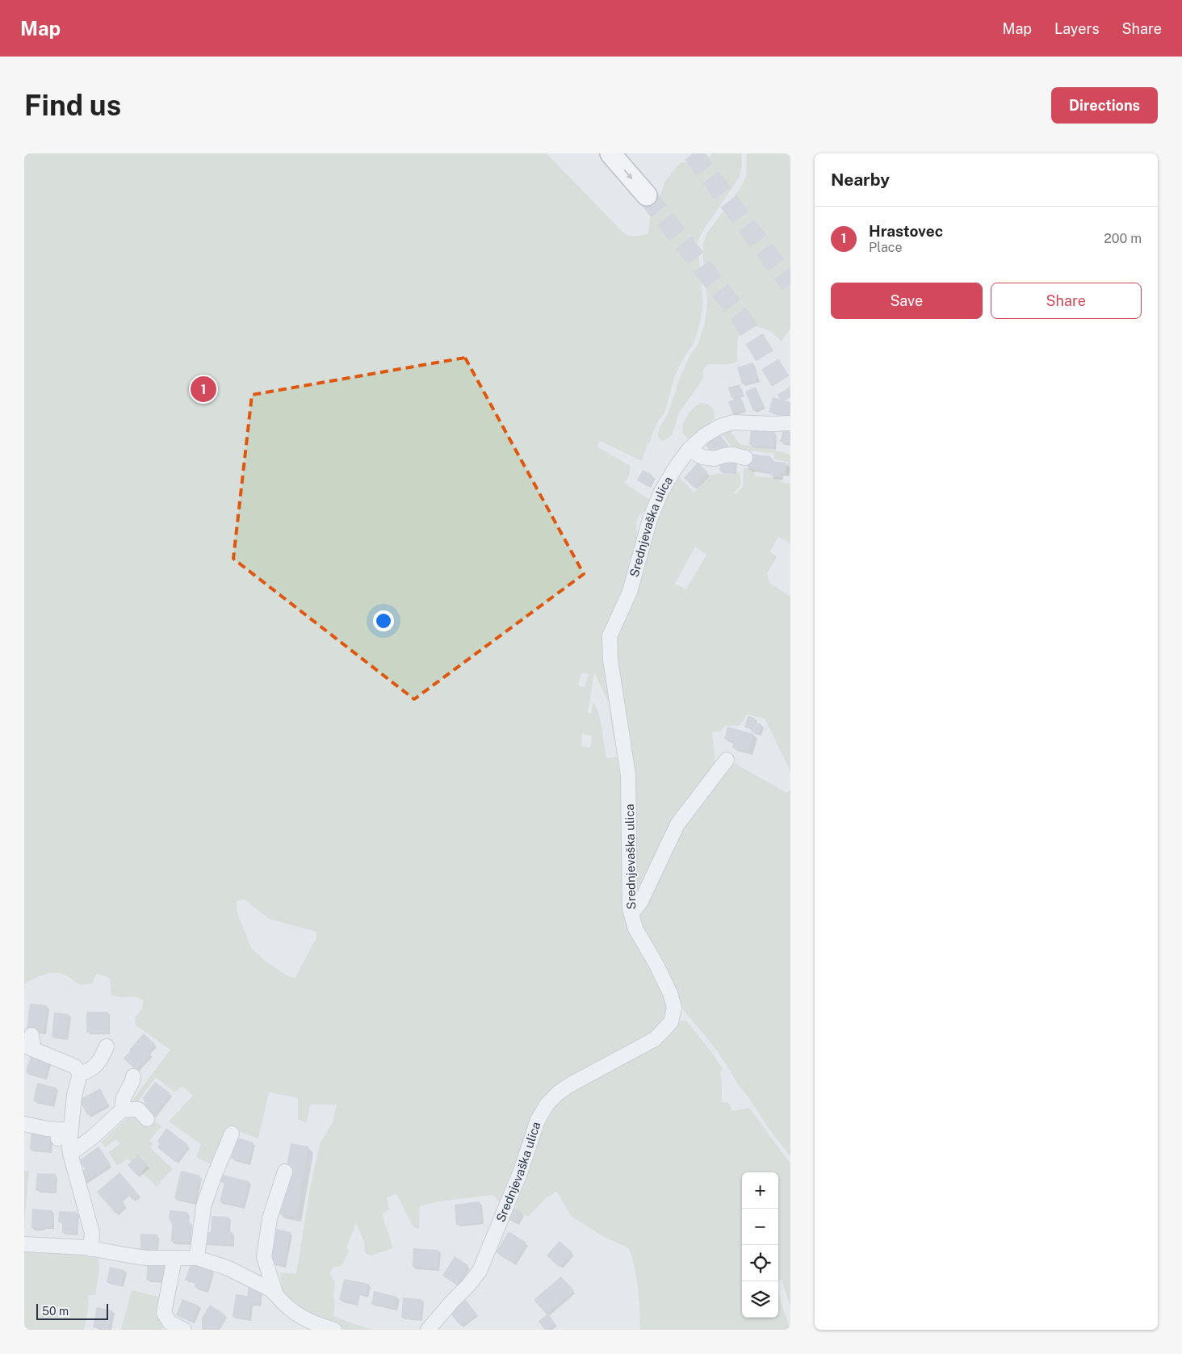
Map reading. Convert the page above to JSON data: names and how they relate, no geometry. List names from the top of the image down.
{
  "streets": {
    "street": ["Srednjevaška ulica"]
  },
  "scale_bar": "50 m",
  "page": {
    "header": "Map",
    "nav": ["Map", "Layers", "Share"],
    "buttons": [
      "Directions",
      ["Save", "Share"]
    ],
    "title": "Find us",
    "heading": "Nearby",
    "list": [
      {
        "mark": "1",
        "name": "Hrastovec",
        "note": "Place",
        "value": "200 m"
      }
    ],
    "pins": "1",
    "map_buttons": ["+", "−"],
    "scale": "50 m"
  }
}
